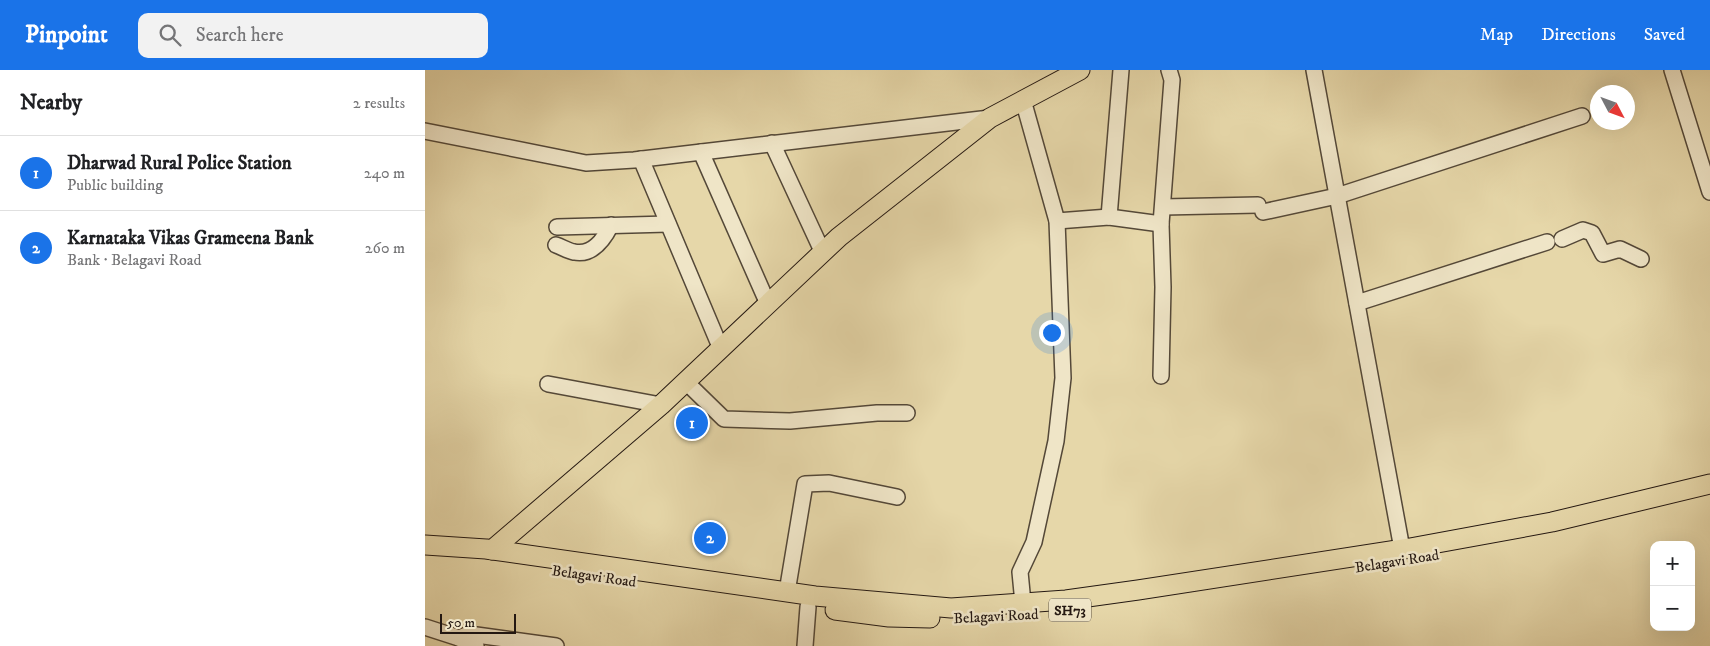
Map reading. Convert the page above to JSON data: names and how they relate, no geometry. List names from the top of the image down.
{
  "streets": {
    "main road": ["Belagavi Road", "SH73"]
  },
  "scale_bar": "50 m",
  "north": "bottom right",
  "page": {
    "header": "Pinpoint",
    "search": "Search here",
    "nav": ["Map", "Directions", "Saved"],
    "heading": ["Nearby", "2 results"],
    "list": [
      {
        "mark": "1",
        "name": "Dharwad Rural Police Station",
        "note": "Public building",
        "value": "240 m"
      },
      {
        "mark": "2",
        "name": "Karnataka Vikas Grameena Bank",
        "note": "Bank · Belagavi Road",
        "value": "260 m"
      }
    ],
    "pins": ["1", "2"],
    "map_buttons": ["+", "−"],
    "scale": "50 m"
  }
}
